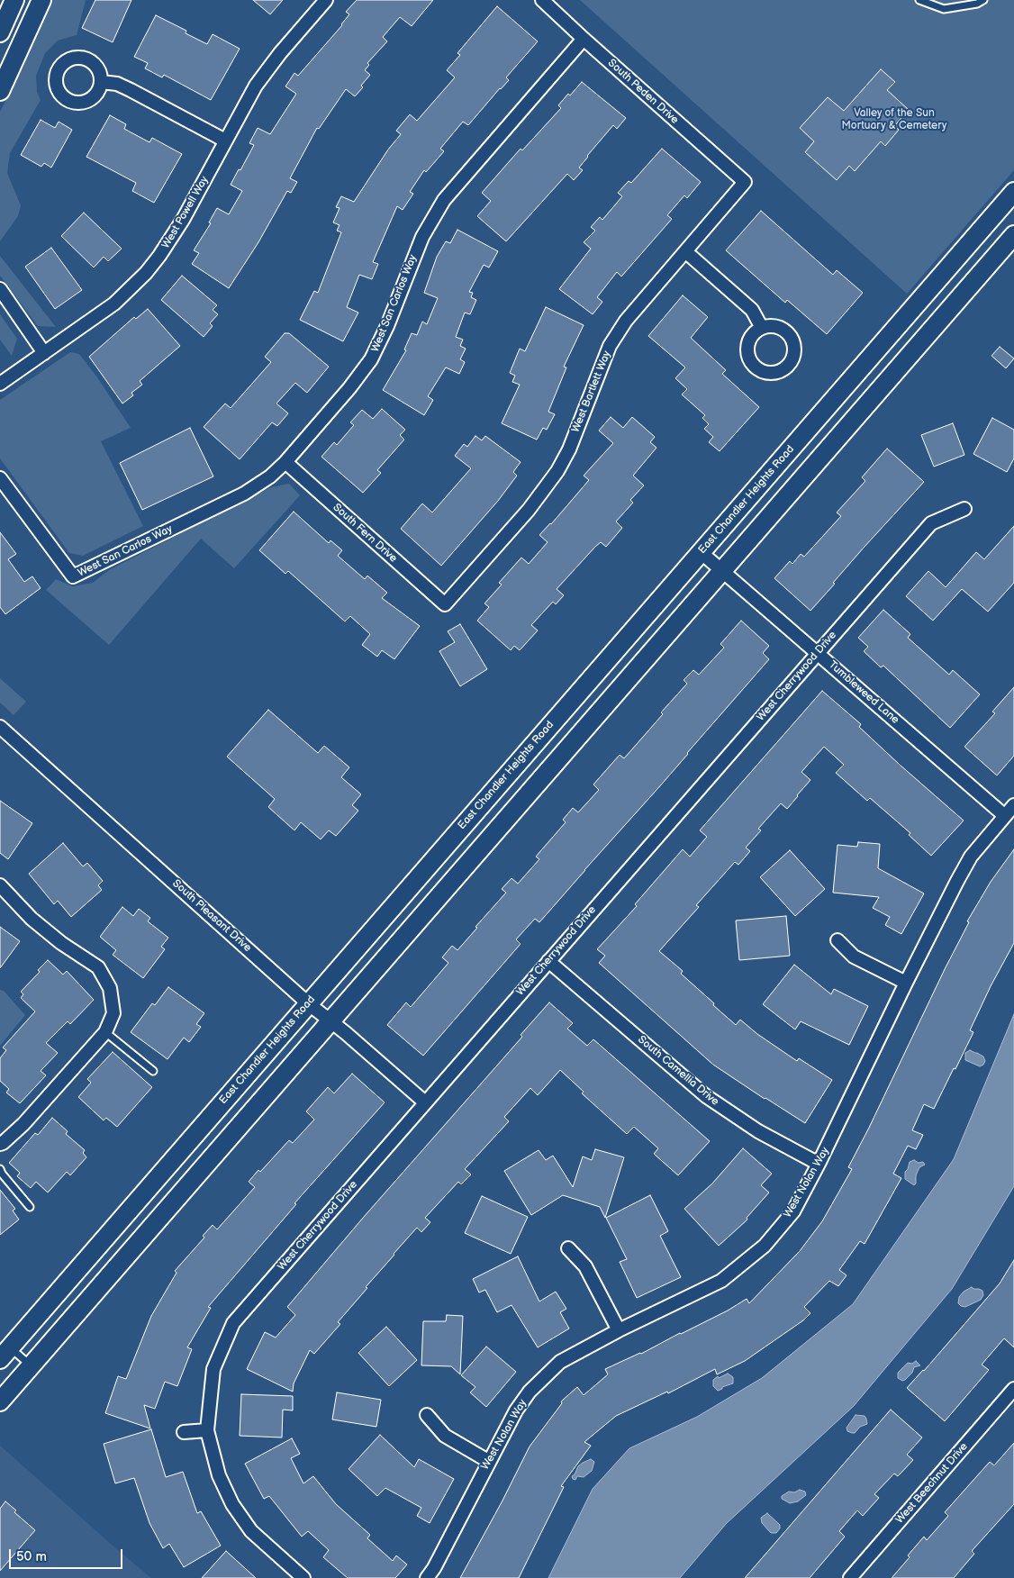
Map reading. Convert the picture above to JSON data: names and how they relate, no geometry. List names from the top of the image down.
{
  "streets": {
    "main road": ["East Chandler Heights Road"],
    "street": [
      "South Peden Drive",
      "West Powell Way",
      "West San Carlos Way",
      "West Bartlett Way",
      "South Fern Drive",
      "West Cherrywood Drive",
      "Tumbleweed Lane",
      "South Pleasant Drive",
      "South Camellia Drive",
      "West Nolan Way",
      "West Beechnut Drive"
    ]
  },
  "crossings": [
    ["South Peden Drive", "West San Carlos Way"],
    ["South Peden Drive", "West Bartlett Way"],
    ["West San Carlos Way", "South Fern Drive"],
    ["West Bartlett Way", "South Fern Drive"],
    ["East Chandler Heights Road", "Tumbleweed Lane"],
    ["East Chandler Heights Road", "South Pleasant Drive"],
    ["West Cherrywood Drive", "Tumbleweed Lane"],
    ["West Cherrywood Drive", "South Pleasant Drive"],
    ["West Cherrywood Drive", "South Camellia Drive"],
    ["Tumbleweed Lane", "West Nolan Way"],
    ["South Camellia Drive", "West Nolan Way"]
  ],
  "parks": ["Valley of the Sun Mortuary & Cemetery"],
  "scale_bar": "50 m"
}
